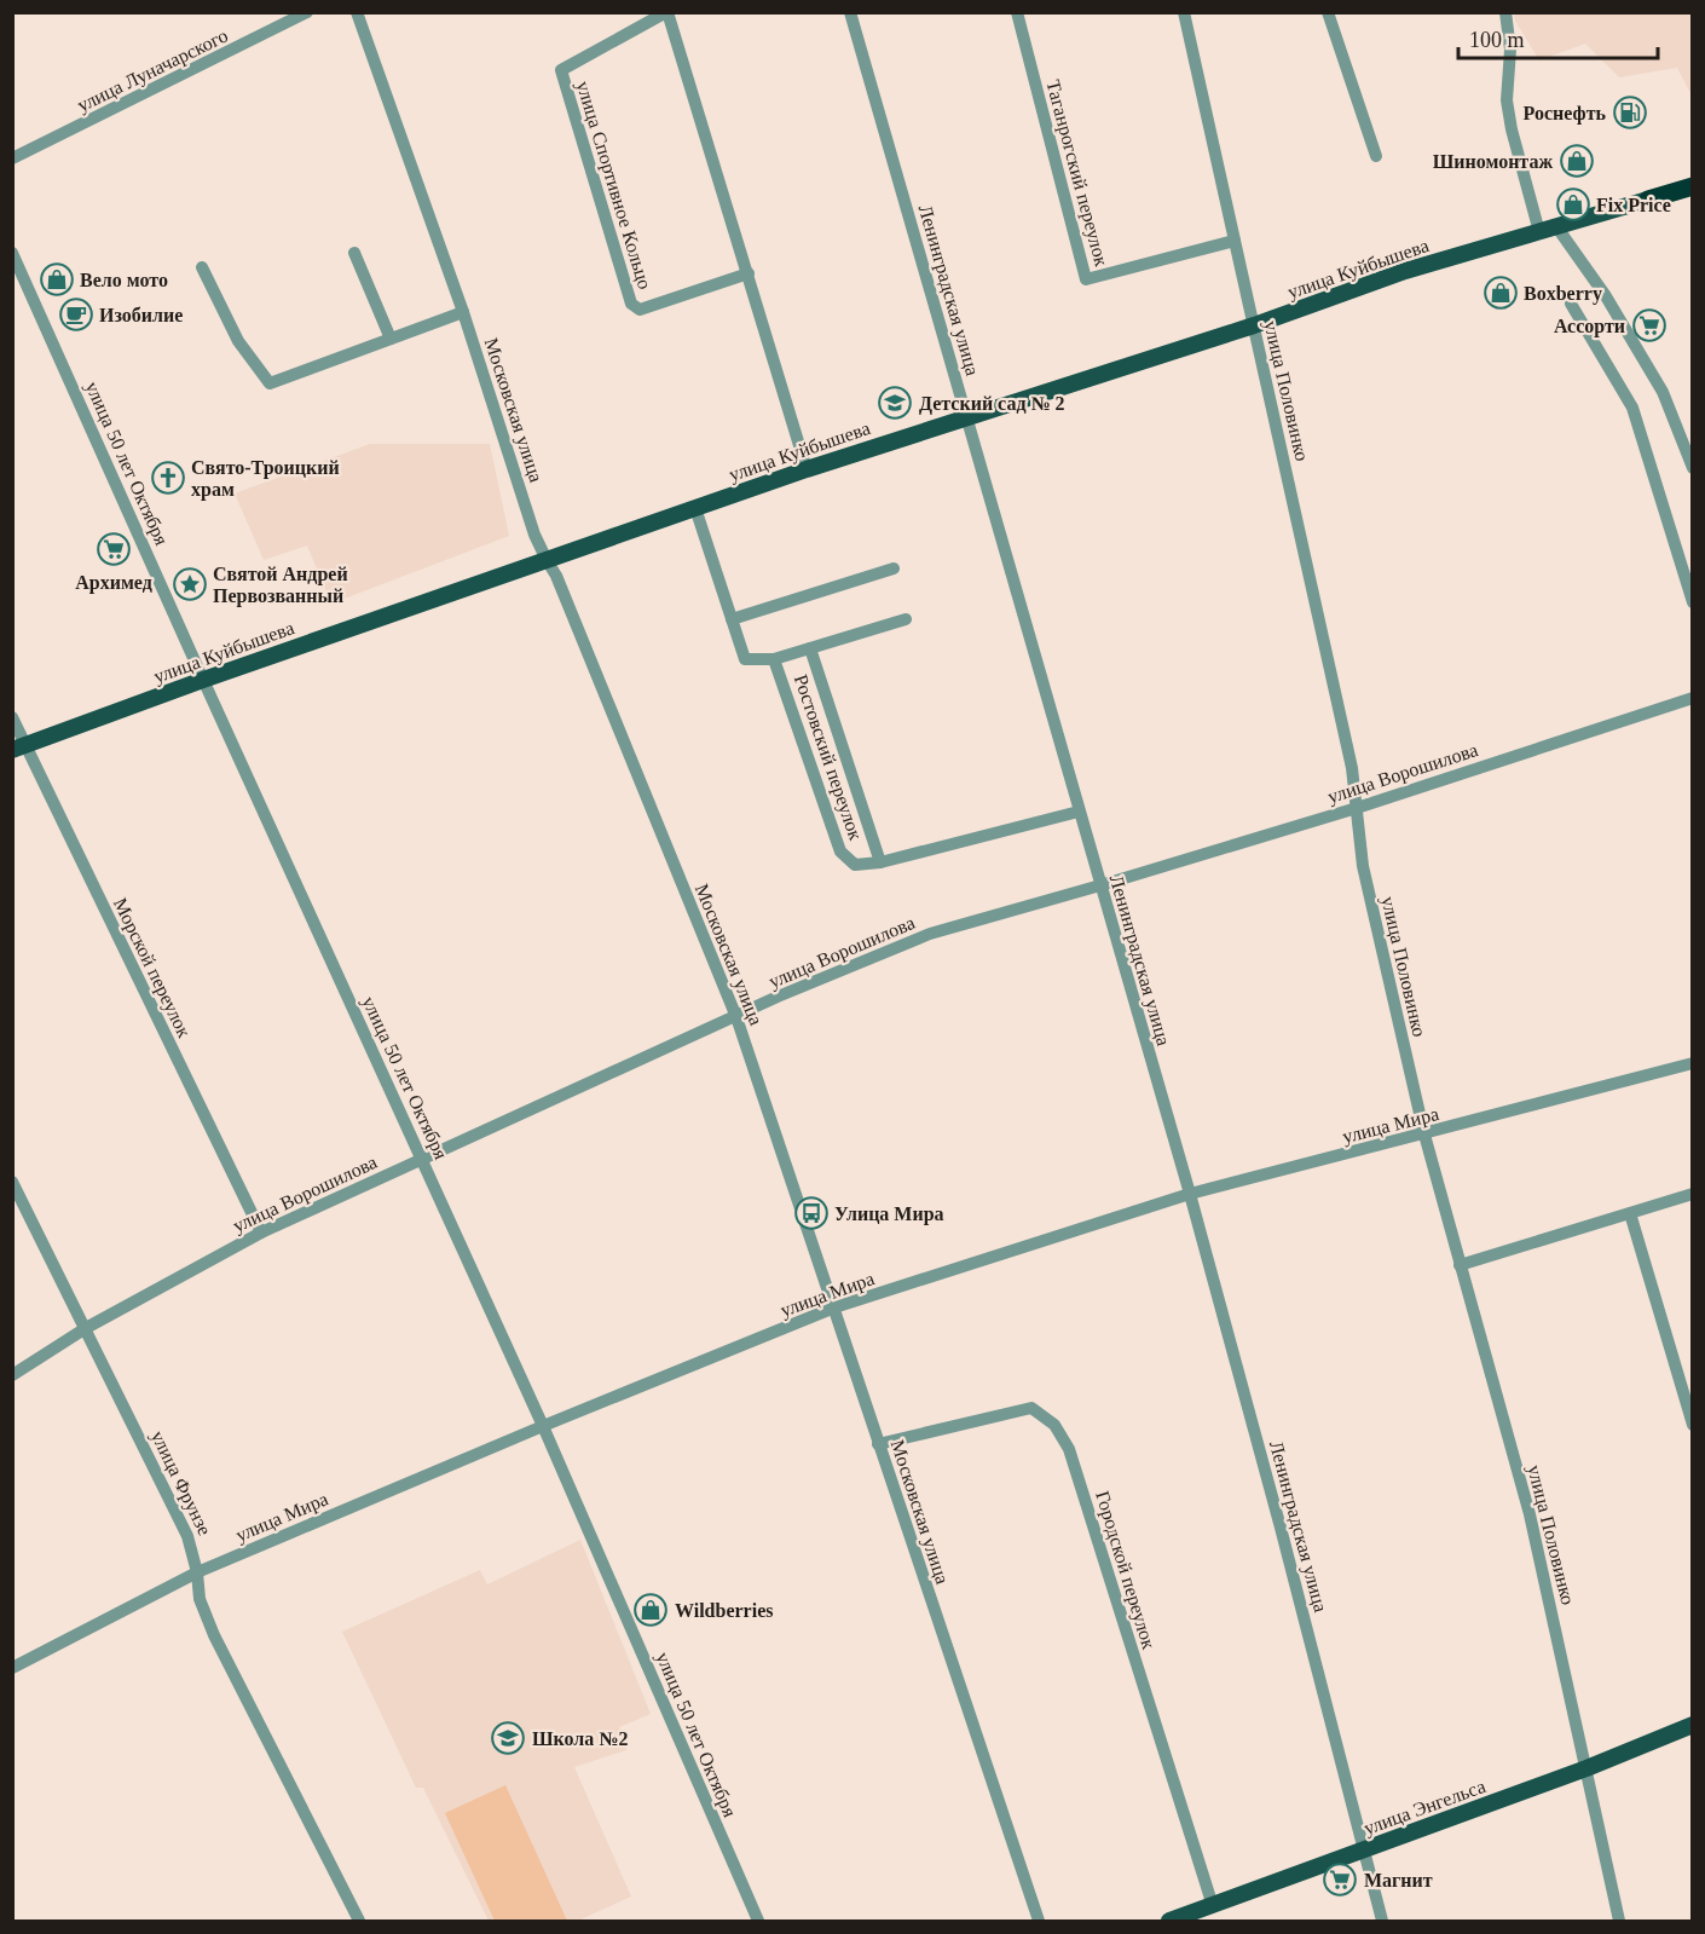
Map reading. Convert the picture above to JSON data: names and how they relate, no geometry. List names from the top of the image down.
{
  "streets": {
    "main road": ["улица Куйбышева", "улица Энгельса"],
    "street": [
      "улица Луначарского",
      "Таганрогский переулок",
      "улица Спортивное Кольцо",
      "Ленинградская улица",
      "улица Половинко",
      "Московская улица",
      "улица 50 лет Октября",
      "Ростовский переулок",
      "улица Ворошилова",
      "Морской переулок",
      "улица Мира",
      "улица Фрунзе",
      "Городской переулок"
    ]
  },
  "crossings": [
    ["Таганрогский переулок", "улица Половинко"],
    ["улица Спортивное Кольцо", "улица Куйбышева"],
    ["улица Куйбышева", "Ленинградская улица"],
    ["улица Куйбышева", "улица Половинко"],
    ["улица Куйбышева", "Московская улица"],
    ["улица Куйбышева", "улица 50 лет Октября"],
    ["улица Куйбышева", "Ростовский переулок"],
    ["улица Куйбышева", "Морской переулок"],
    ["Ленинградская улица", "Ростовский переулок"],
    ["Ленинградская улица", "улица Ворошилова"],
    ["Ленинградская улица", "улица Мира"],
    ["Ленинградская улица", "улица Энгельса"],
    ["улица Половинко", "улица Ворошилова"],
    ["улица Половинко", "улица Мира"],
    ["улица Половинко", "улица Энгельса"],
    ["Московская улица", "улица Ворошилова"],
    ["Московская улица", "улица Мира"],
    ["Московская улица", "Городской переулок"],
    ["улица 50 лет Октября", "улица Ворошилова"],
    ["улица 50 лет Октября", "улица Мира"],
    ["улица Ворошилова", "Морской переулок"],
    ["улица Ворошилова", "улица Фрунзе"],
    ["улица Мира", "улица Фрунзе"],
    ["Городской переулок", "улица Энгельса"]
  ],
  "places": {
    "fuel station": ["Роснефть"],
    "shop": [
      "Шиномонтаж",
      "Fix Price",
      "Вело мото",
      "Boxberry",
      "Wildberries"
    ],
    "cafe": ["Изобилие"],
    "supermarket": ["Ассорти", "Архимед", "Магнит"],
    "school or university": ["Детский сад № 2", "Школа №2"],
    "church": ["Свято-Троицкий храм"],
    "place": ["Святой Андрей Первозванный"],
    "bus stop": ["Улица Мира"]
  },
  "scale_bar": "100 m"
}
